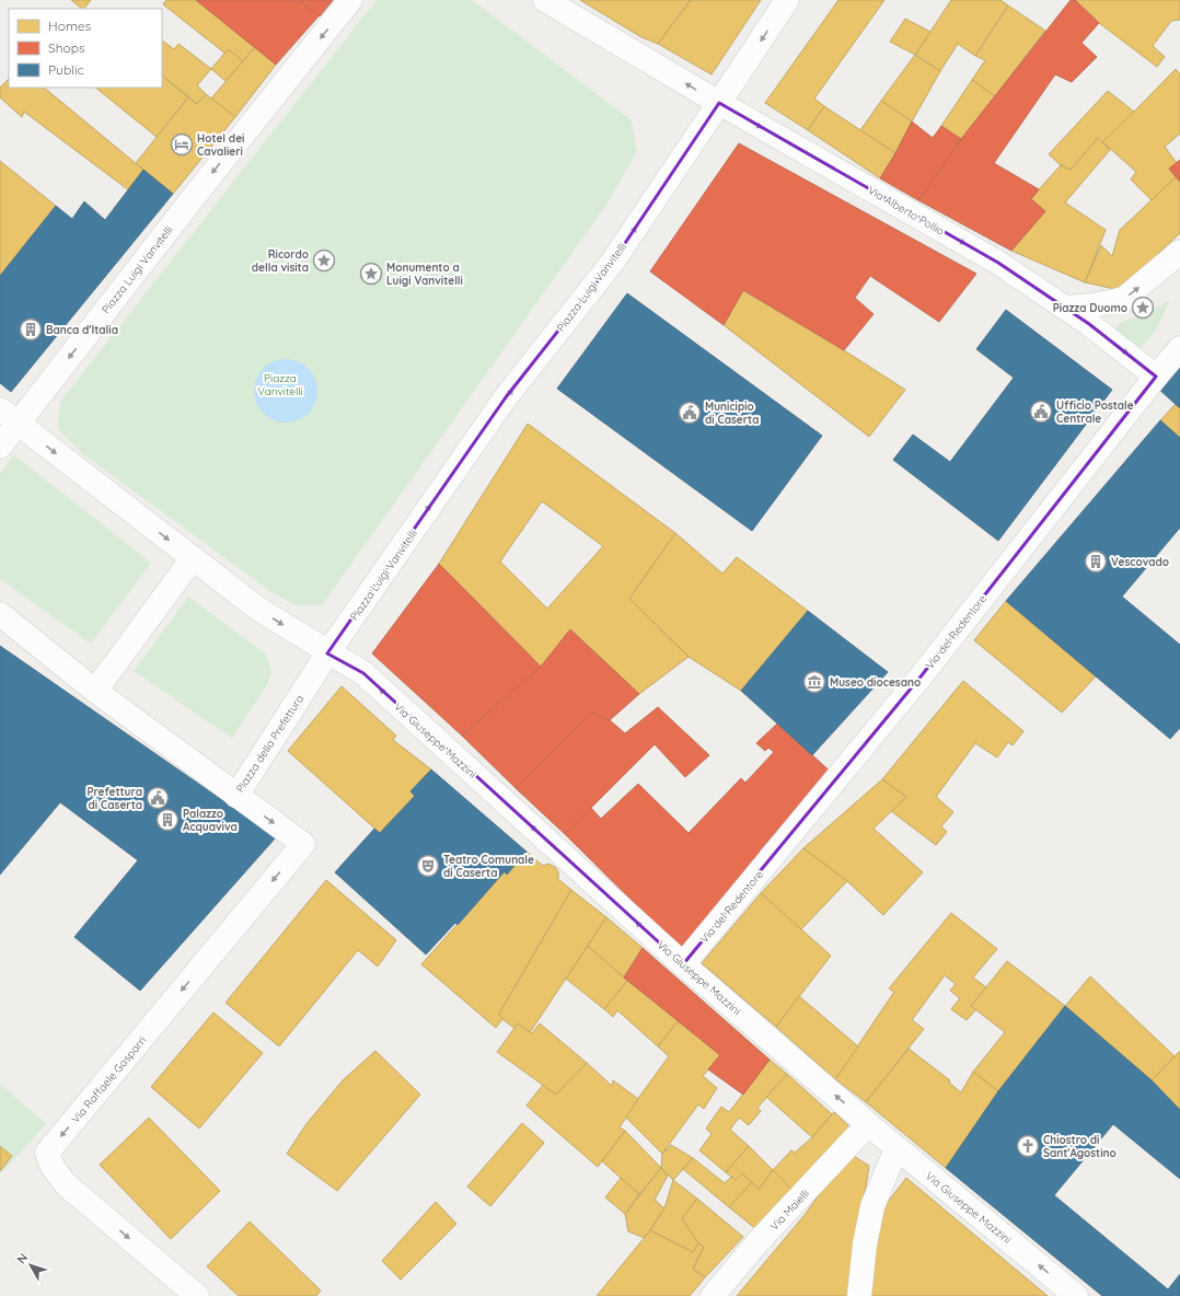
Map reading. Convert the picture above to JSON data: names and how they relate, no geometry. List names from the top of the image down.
{
  "streets": {
    "street": [
      "Via Alberto Pollio",
      "Piazza Luigi Vanvitelli",
      "Via del Redentore",
      "Via Giuseppe Mazzini",
      "Piazza della Prefettura",
      "Via Raffaele Gasparri",
      "Via Maielli"
    ]
  },
  "crossings": [
    ["Via Alberto Pollio", "Piazza Luigi Vanvitelli"],
    ["Via Alberto Pollio", "Via del Redentore"],
    ["Piazza Luigi Vanvitelli", "Piazza della Prefettura"],
    ["Via del Redentore", "Via Giuseppe Mazzini"],
    ["Via Giuseppe Mazzini", "Piazza della Prefettura"],
    ["Via Giuseppe Mazzini", "Via Maielli"],
    ["Piazza della Prefettura", "Via Raffaele Gasparri"]
  ],
  "one_way": ["Via Alberto Pollio", "Via Giuseppe Mazzini"],
  "parks": ["Piazza Vanvitelli"],
  "places": {
    "hotel": ["Hotel dei Cavalieri"],
    "place": ["Ricordo della visita", "Monumento a Luigi Vanvitelli", "Piazza Duomo"],
    "building": ["Banca d'Italia", "Vescovado", "Palazzo Acquaviva"],
    "public building": ["Ufficio Postale Centrale", "Municipio di Caserta", "Prefettura di Caserta"],
    "museum": ["Museo diocesano"],
    "theatre": ["Teatro Comunale di Caserta"],
    "church": ["Chiostro di Sant'Agostino"]
  },
  "legend": ["Homes", "Shops", "Public"],
  "north": "top left"
}
